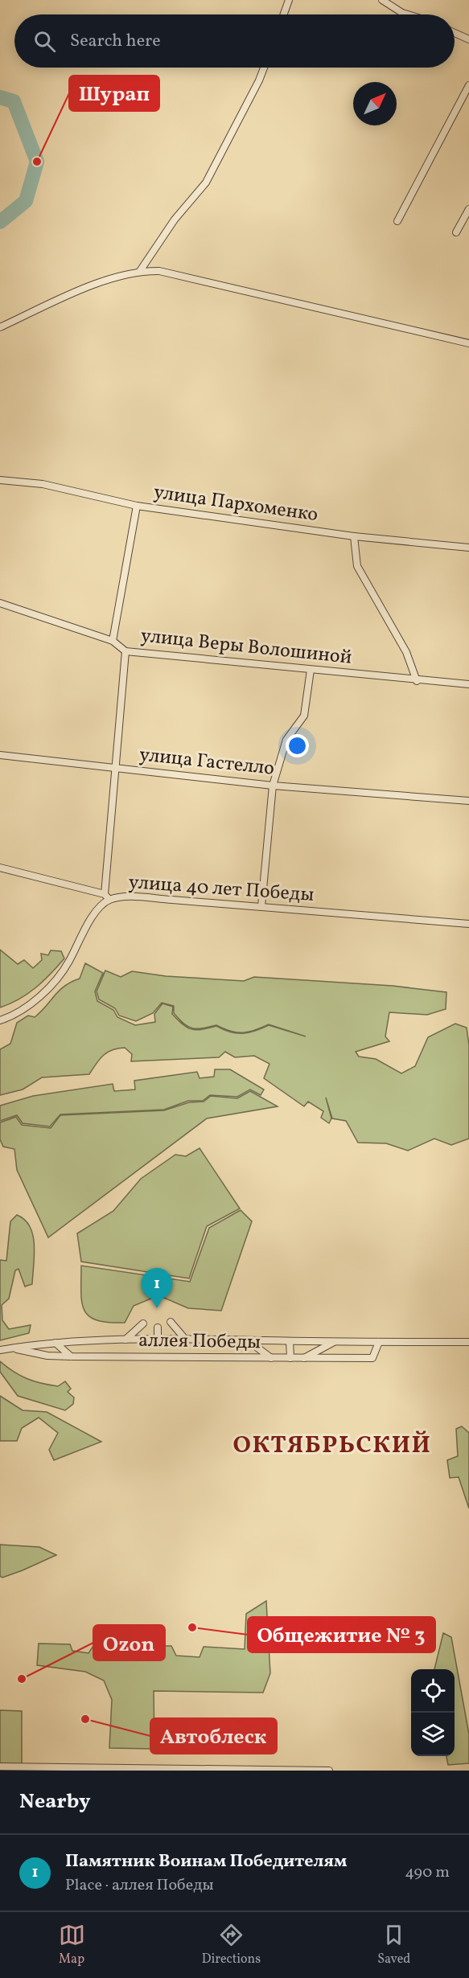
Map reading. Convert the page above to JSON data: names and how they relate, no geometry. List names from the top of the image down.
{
  "streets": {
    "street": [
      "улица Пархоменко",
      "улица Веры Волошиной",
      "улица Гастелло",
      "улица 40 лет Победы",
      "аллея Победы"
    ]
  },
  "districts": ["ОКТЯБРЬСКИЙ"],
  "places": [
    "Шурап",
    "Общежитие № 3",
    "Ozon",
    "Автоблеск"
  ],
  "north": "top right",
  "page": {
    "search": "Search here",
    "pins": "1",
    "heading": "Nearby",
    "list": [
      {
        "mark": "1",
        "name": "Памятник Воинам Победителям",
        "note": "Place · аллея Победы",
        "value": "490 m"
      }
    ],
    "nav": ["Map", "Directions", "Saved"]
  }
}
